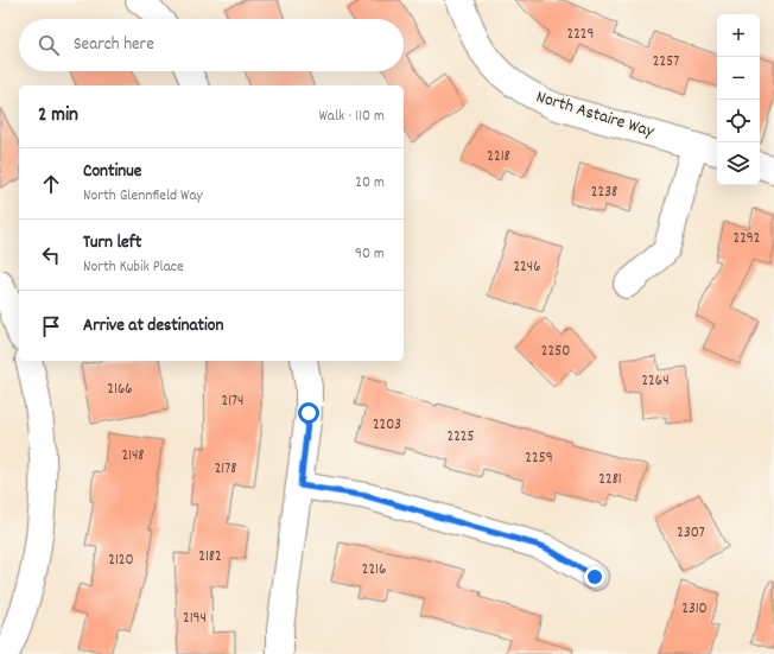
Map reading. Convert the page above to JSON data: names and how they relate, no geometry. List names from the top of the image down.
{
  "streets": {
    "street": ["North Astaire Way"]
  },
  "house_numbers": [
    "2229",
    "2257",
    "2218",
    "2238",
    "2292",
    "2246",
    "2250",
    "2264",
    "2166",
    "2174",
    "2203",
    "2225",
    "2148",
    "2259",
    "2178",
    "2281",
    "2307",
    "2182",
    "2120",
    "2216",
    "2310",
    "2194"
  ],
  "page": {
    "map_buttons": ["+", "−"],
    "search": "Search here",
    "heading": ["2 min", "Walk · 110 m"],
    "list": [
      ["Continue", "North Glennfield Way", "20 m"],
      ["Turn left", "North Kubik Place", "90 m"],
      "Arrive at destination"
    ]
  }
}
